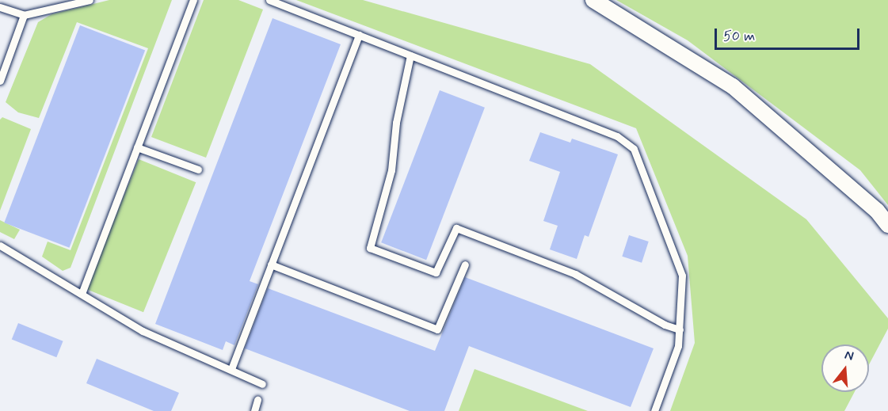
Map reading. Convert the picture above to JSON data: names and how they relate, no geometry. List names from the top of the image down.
{
  "scale_bar": "50 m",
  "north": "top"
}
